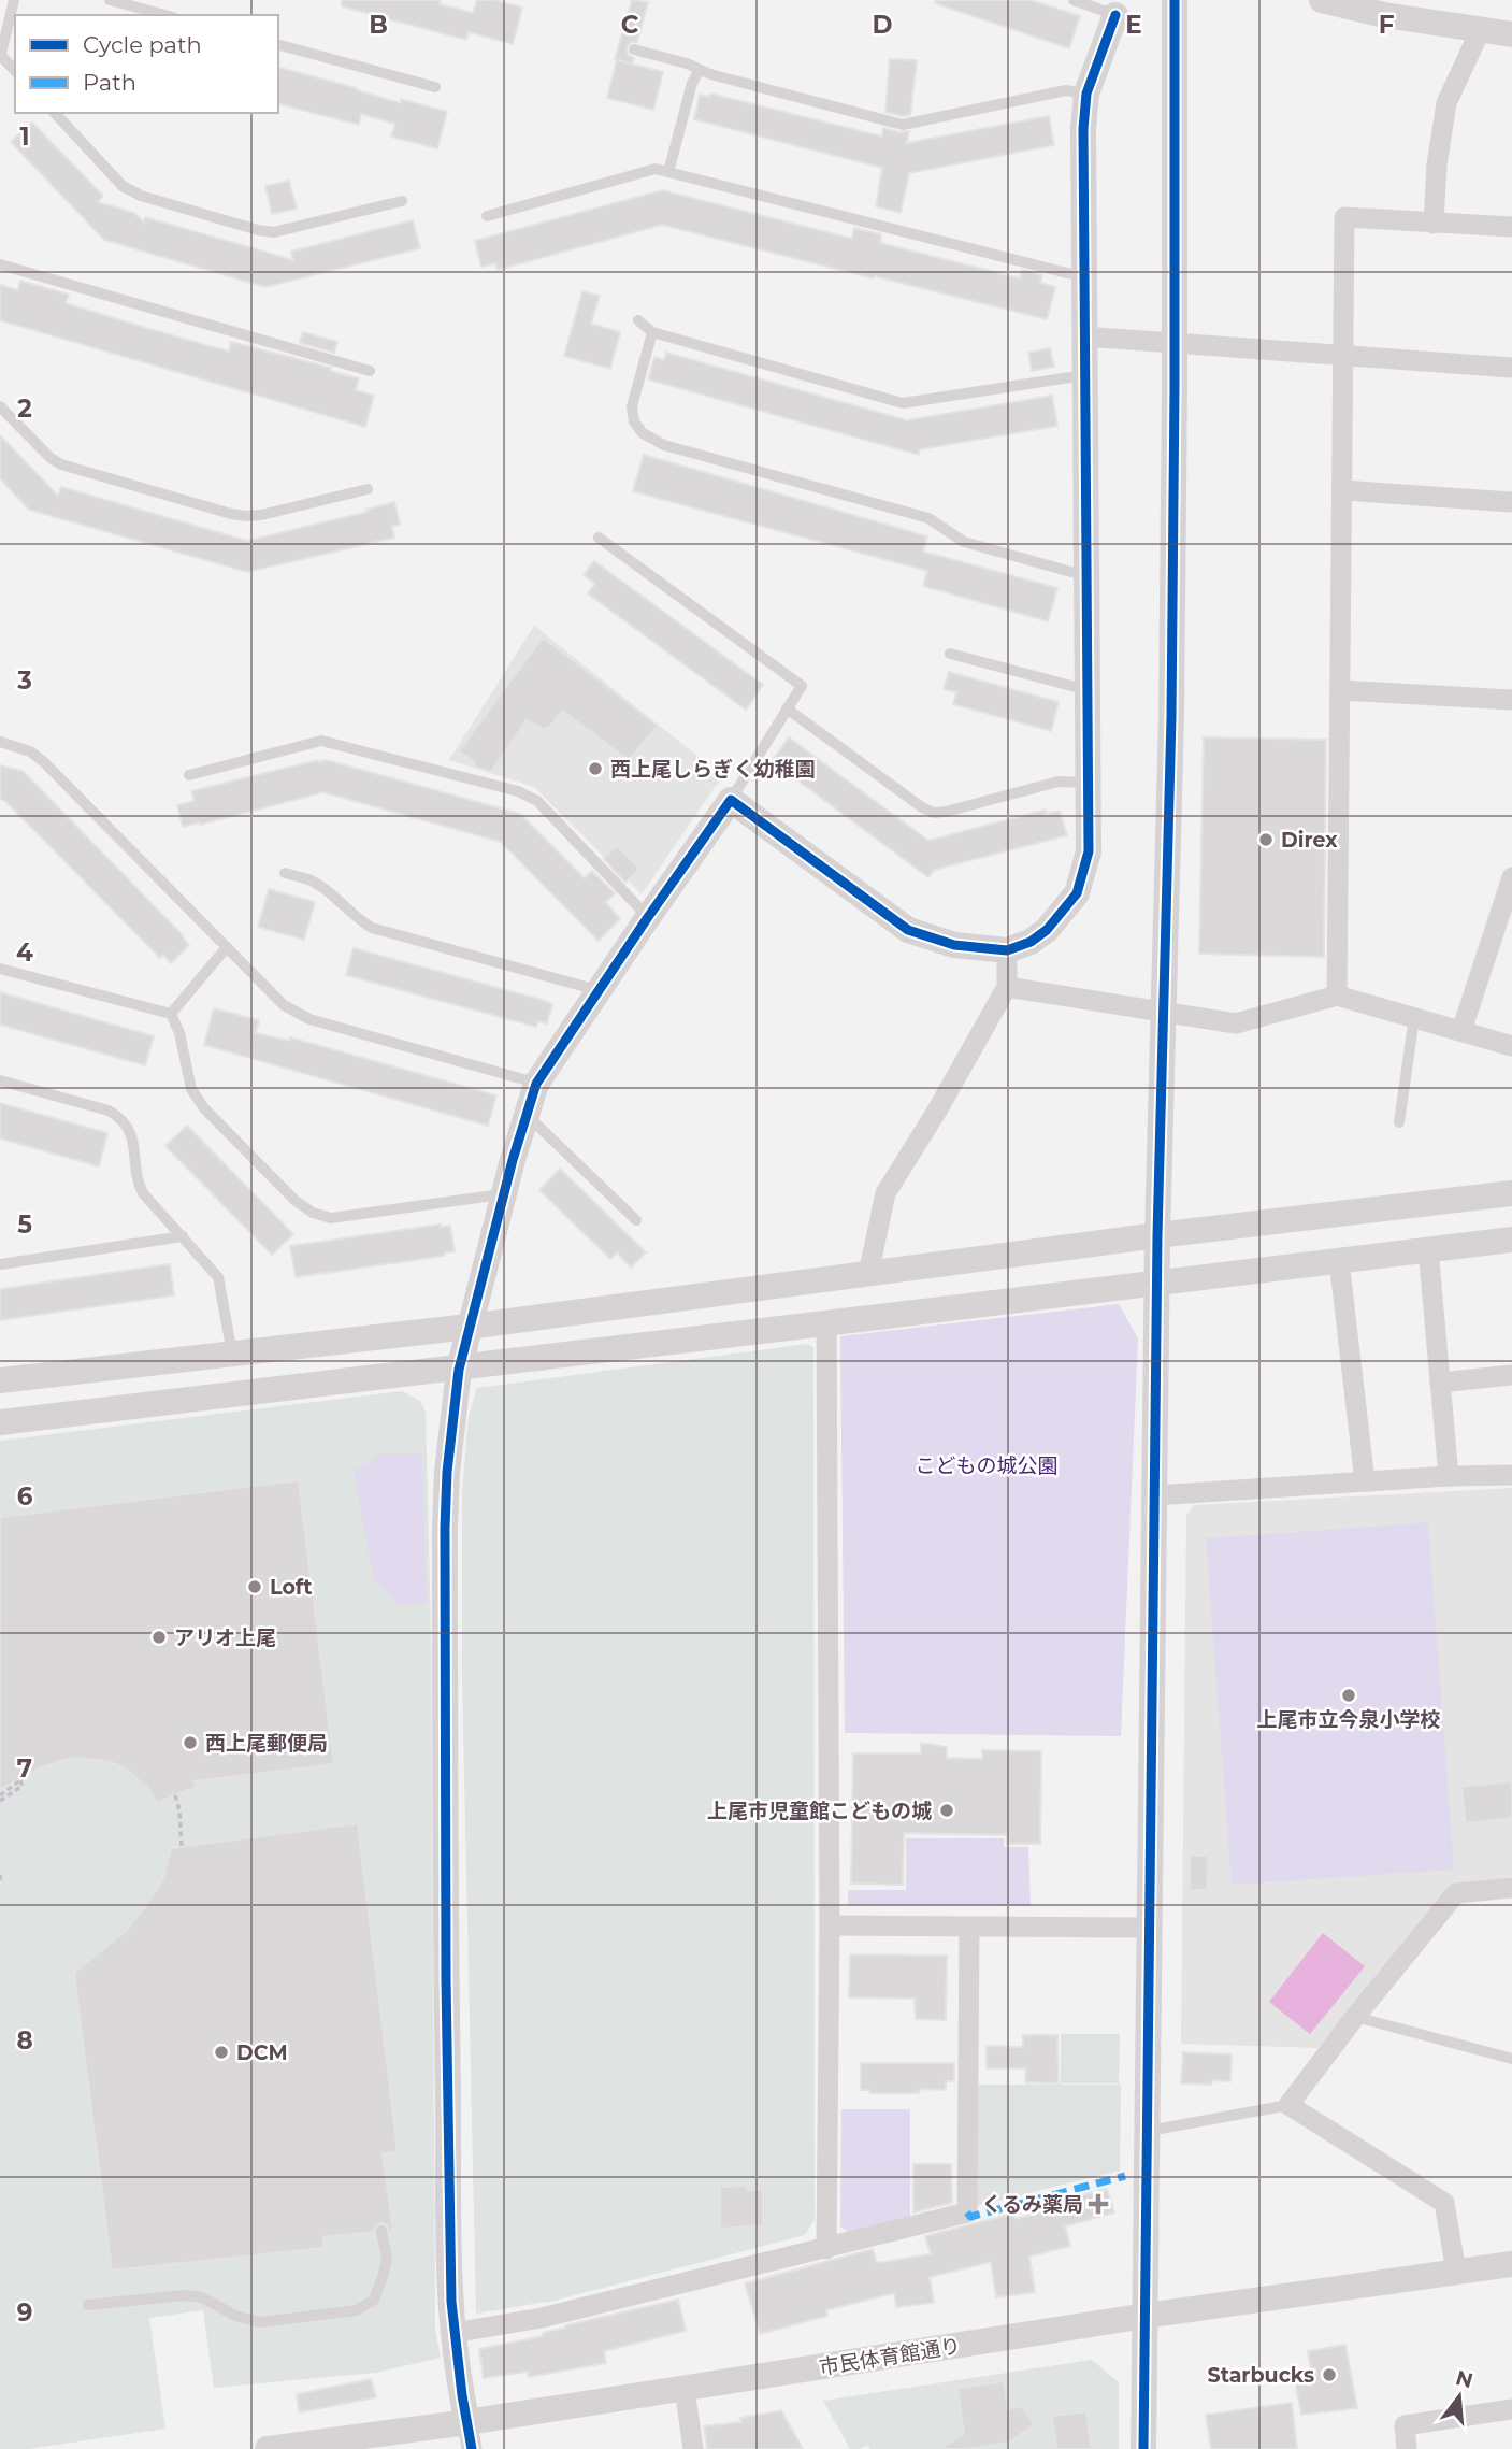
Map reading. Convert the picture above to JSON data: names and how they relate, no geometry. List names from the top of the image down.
{
  "streets": {
    "street": ["市民体育館通り"]
  },
  "parks": ["こどもの城公園"],
  "places": {
    "other": [
      "西上尾しらぎく幼稚園",
      "Direx",
      "Loft",
      "アリオ上尾",
      "上尾市立今泉小学校",
      "西上尾郵便局",
      "上尾市児童館こどもの城",
      "DCM",
      "Starbucks"
    ],
    "health": ["くるみ薬局"]
  },
  "legend": ["Cycle path", "Path"],
  "north": "top",
  "grid": {
    "columns": [
      "B",
      "C",
      "D",
      "E",
      "F"
    ],
    "rows": [
      "1",
      "2",
      "3",
      "4",
      "5",
      "6",
      "7",
      "8",
      "9"
    ]
  }
}
